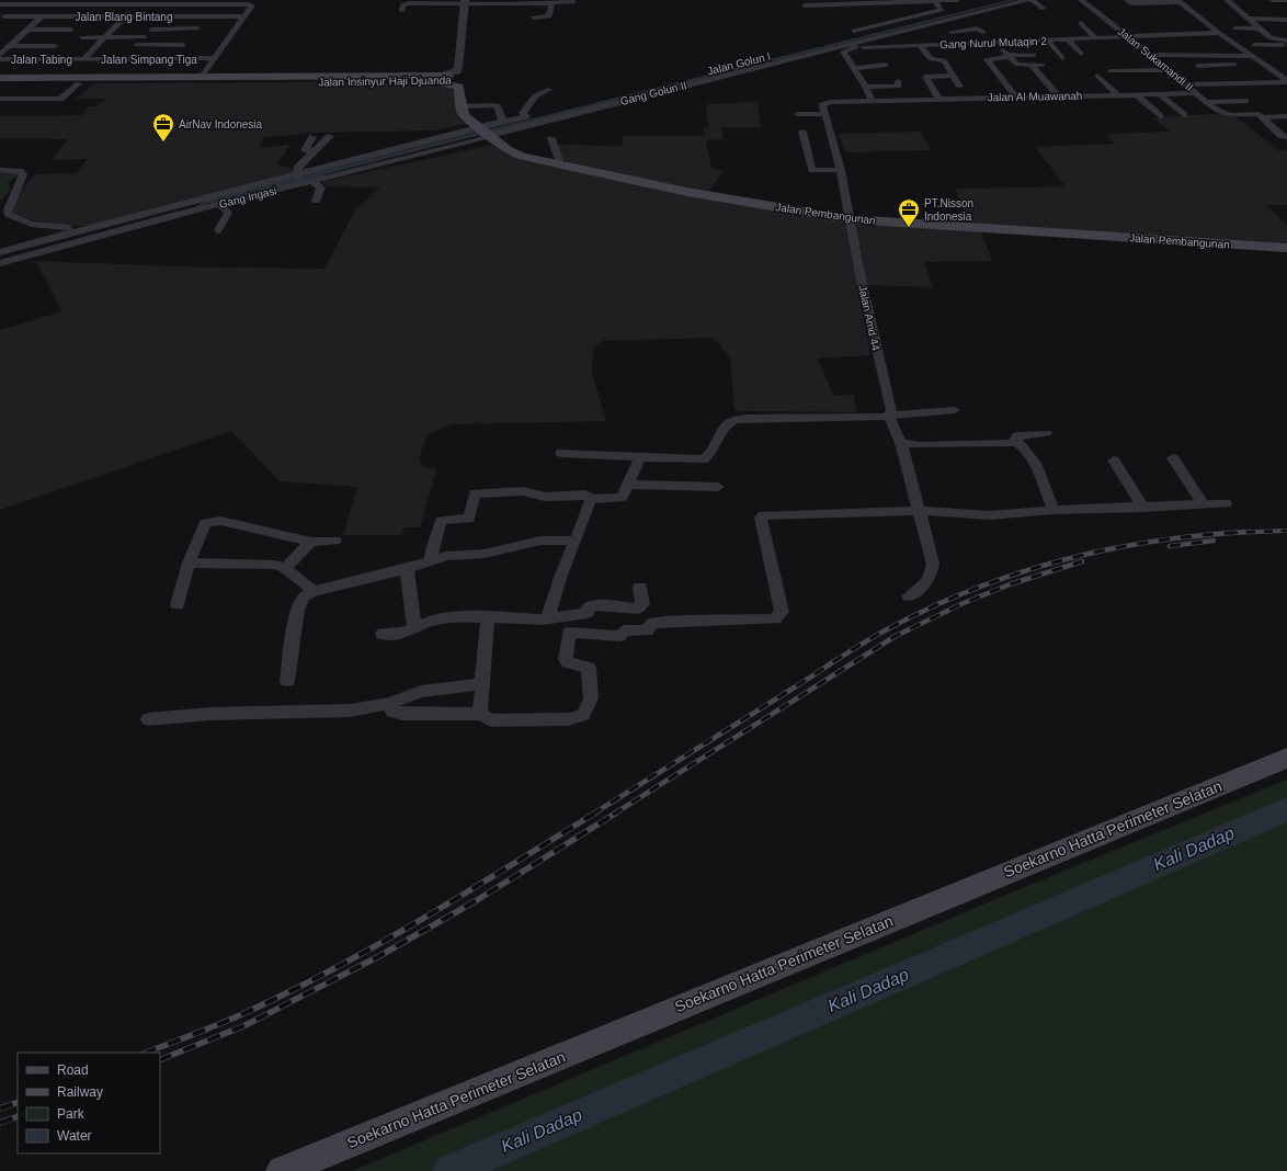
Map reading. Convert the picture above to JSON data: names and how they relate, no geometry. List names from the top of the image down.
{
  "streets": {
    "main road": ["Jalan Insinyur Haji Djuanda", "Jalan Pembangunan", "Soekarno Hatta Perimeter Selatan"],
    "street": [
      "Jalan Blang Bintang",
      "Gang Nurul Mutaqin 2",
      "Jalan Tabing",
      "Jalan Simpang Tiga",
      "Jalan Sukamandi II",
      "Jalan Golun I",
      "Gang Golun II",
      "Jalan Al Muawanah",
      "Gang Irigasi",
      "Jalan Amd 44"
    ]
  },
  "crossings": [
    ["Gang Nurul Mutaqin 2", "Jalan Sukamandi II"],
    ["Gang Nurul Mutaqin 2", "Jalan Golun I"],
    ["Gang Nurul Mutaqin 2", "Gang Golun II"],
    ["Jalan Tabing", "Jalan Simpang Tiga"],
    ["Jalan Sukamandi II", "Jalan Al Muawanah"],
    ["Jalan Golun I", "Gang Golun II"],
    ["Jalan Insinyur Haji Djuanda", "Jalan Pembangunan"],
    ["Gang Golun II", "Gang Irigasi"],
    ["Gang Golun II", "Jalan Pembangunan"],
    ["Gang Irigasi", "Jalan Pembangunan"],
    ["Jalan Pembangunan", "Jalan Amd 44"]
  ],
  "water": ["Kali Dadap"],
  "places": {
    "office": ["AirNav Indonesia", "PT.Nisson Indonesia"]
  },
  "legend": [
    "Road",
    "Railway",
    "Park",
    "Water"
  ]
}
